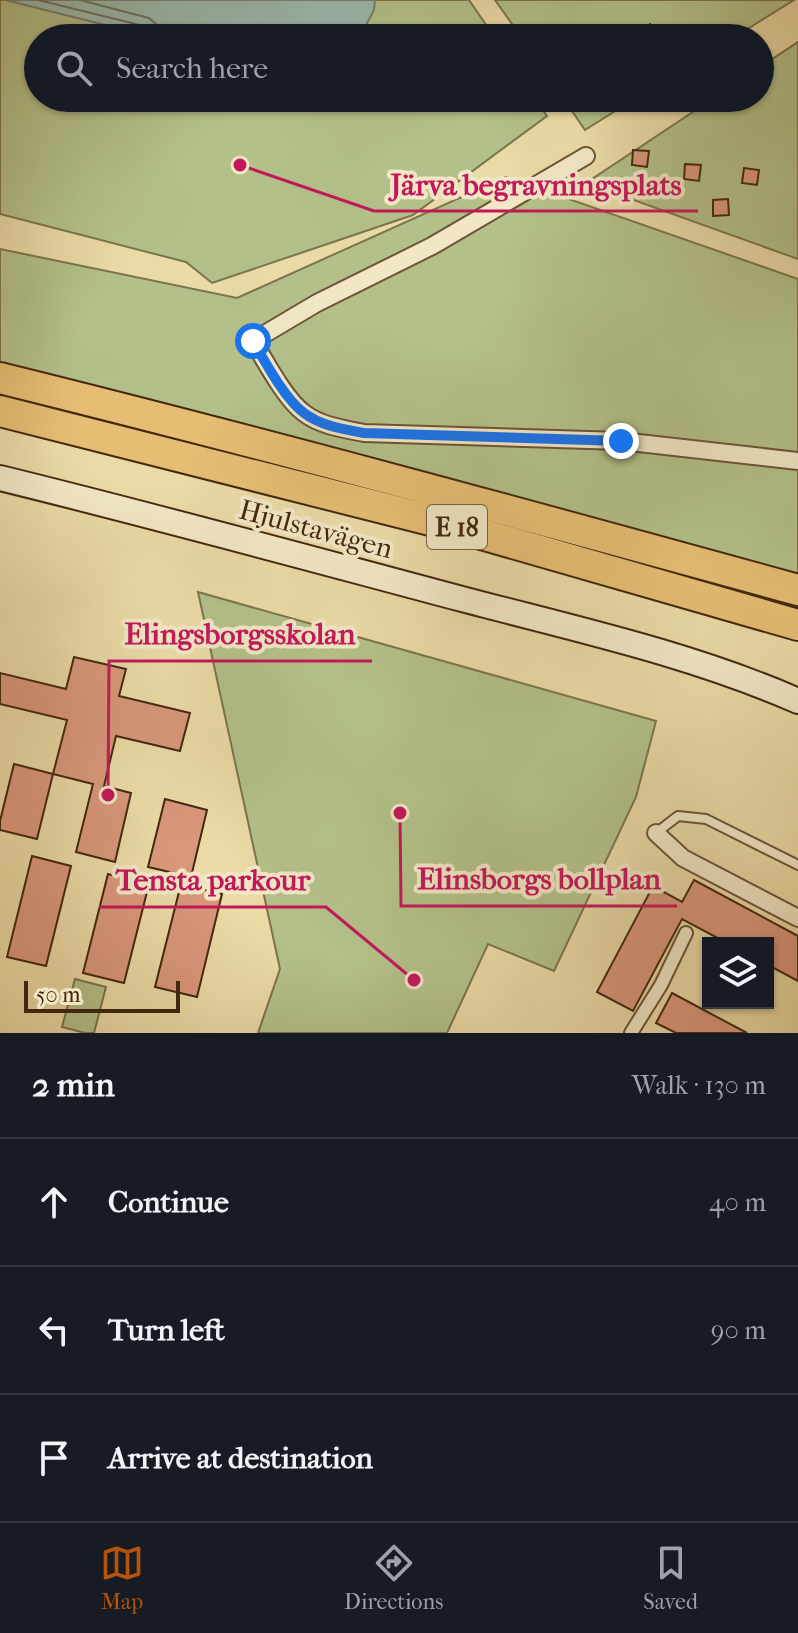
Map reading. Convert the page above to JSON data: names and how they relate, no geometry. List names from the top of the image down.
{
  "streets": {
    "highway": ["E 18"],
    "main road": ["Hjulstavägen"]
  },
  "places": [
    "Järva begravningsplats",
    "Elingsborgsskolan",
    "Elinsborgs bollplan",
    "Tensta parkour"
  ],
  "scale_bar": "50 m",
  "page": {
    "search": "Search here",
    "scale": "50 m",
    "heading": ["2 min", "Walk · 130 m"],
    "list": [
      ["Continue", "40 m"],
      ["Turn left", "90 m"],
      "Arrive at destination"
    ],
    "nav": ["Map", "Directions", "Saved"]
  }
}
